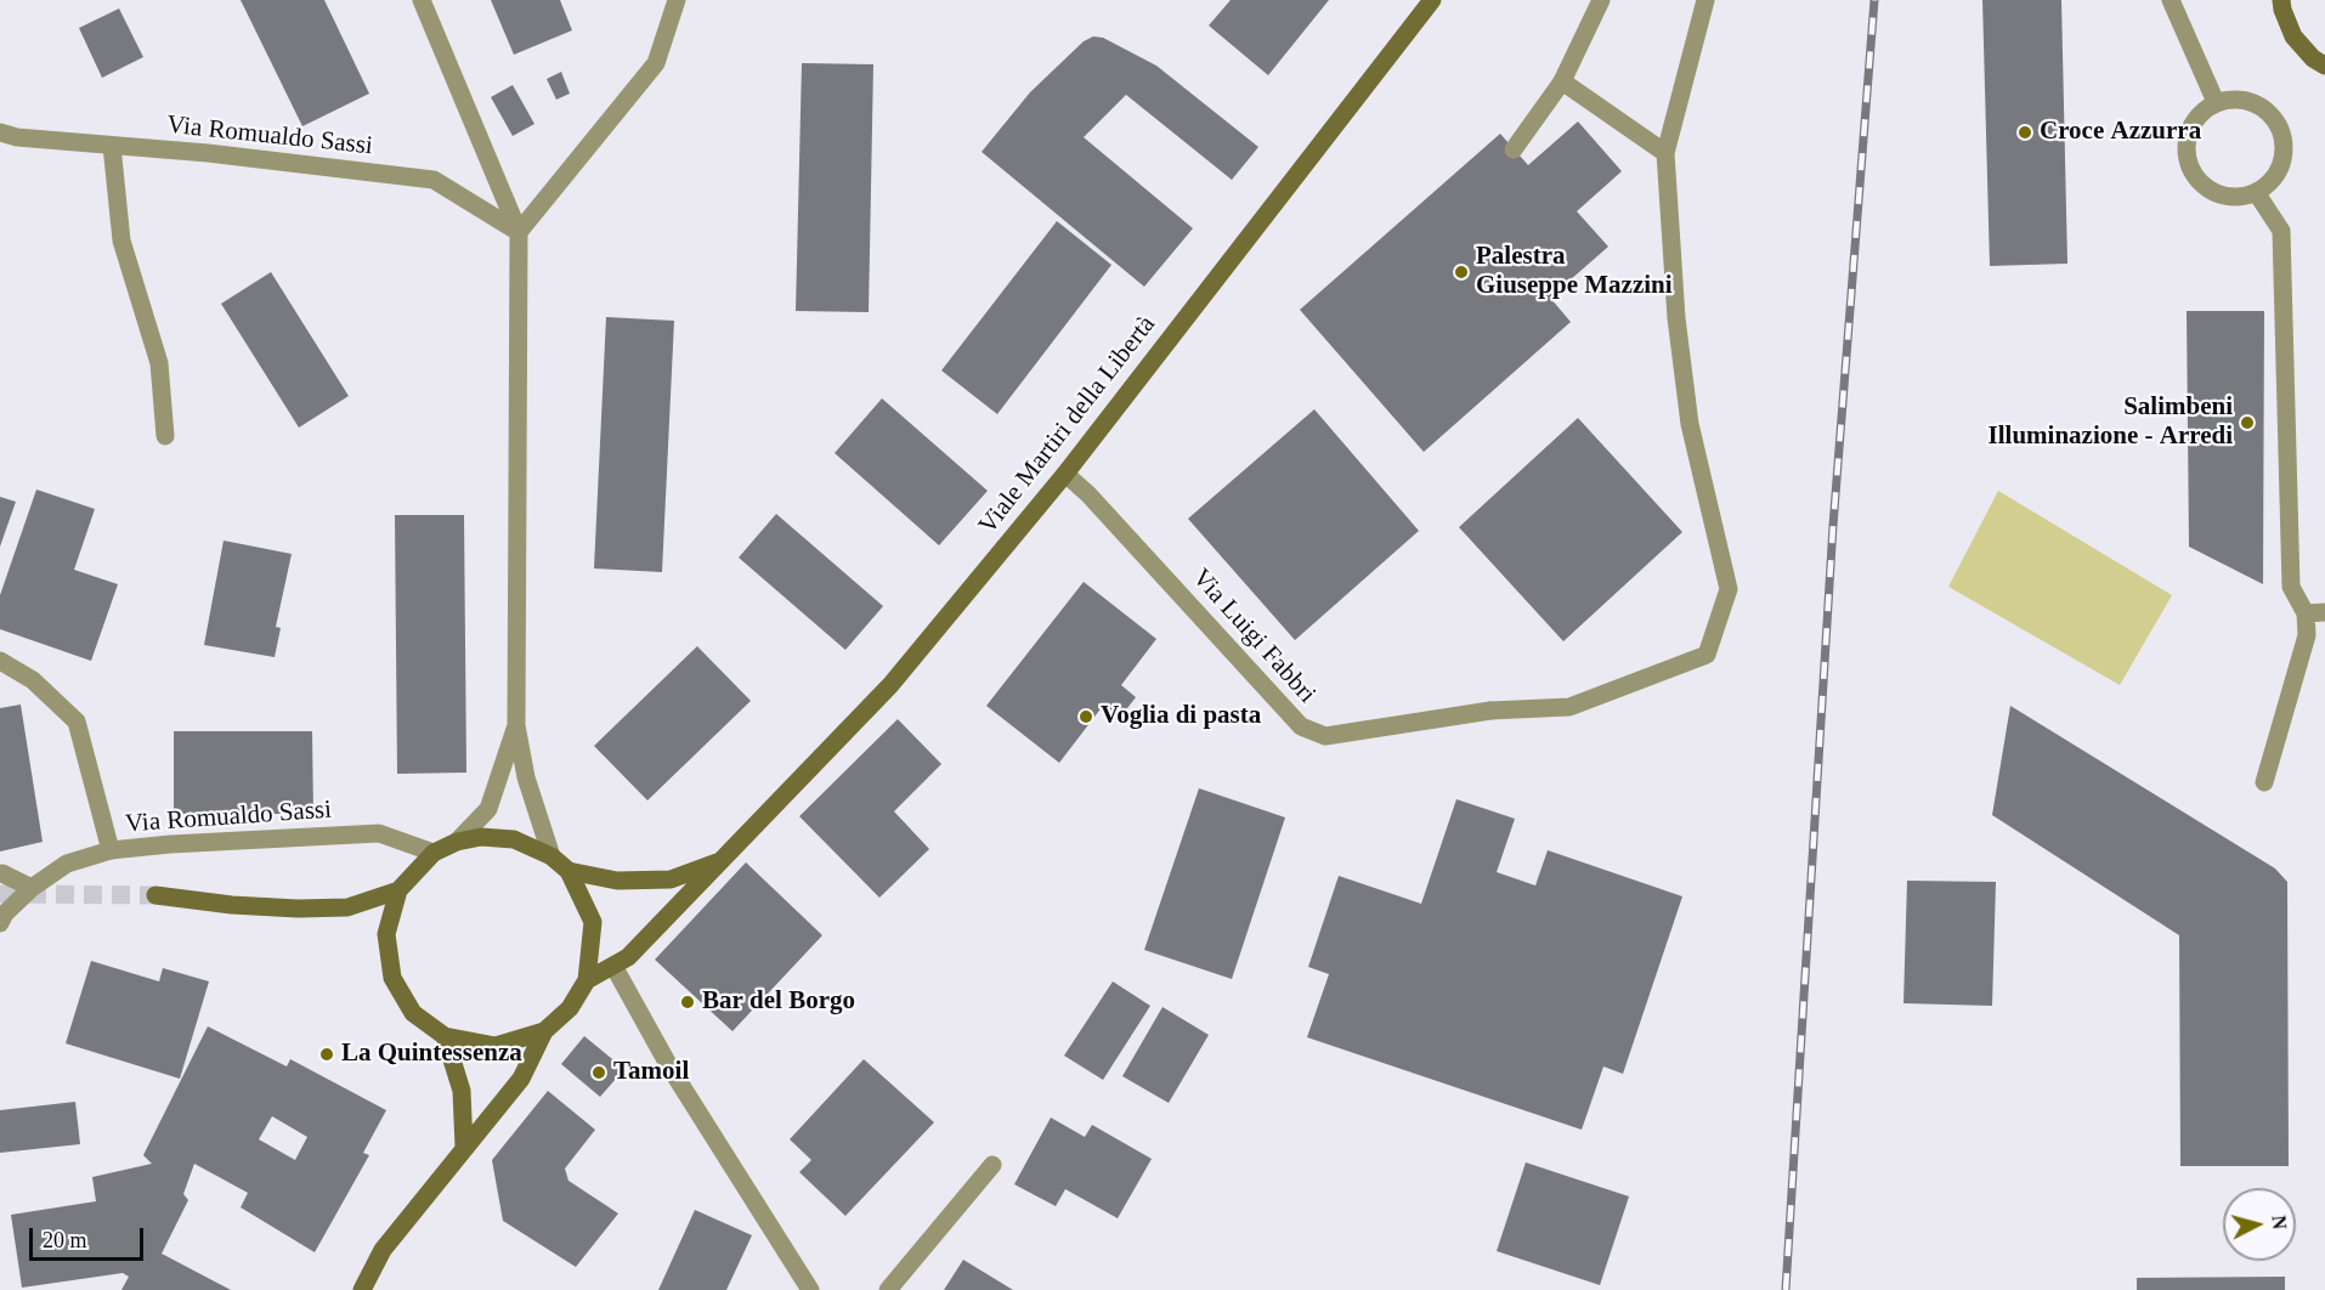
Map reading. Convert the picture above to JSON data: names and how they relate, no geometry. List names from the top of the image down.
{
  "streets": {
    "main road": ["Viale Martiri della Libertà"],
    "street": ["Via Romualdo Sassi", "Via Luigi Fabbri"]
  },
  "crossings": [
    ["Via Romualdo Sassi", "Viale Martiri della Libertà"],
    ["Viale Martiri della Libertà", "Via Luigi Fabbri"]
  ],
  "places": [
    "Croce Azzurra",
    "Palestra Giuseppe Mazzini",
    "Salimbeni Illuminazione - Arredi",
    "Voglia di pasta",
    "Bar del Borgo",
    "La Quintessenza",
    "Tamoil"
  ],
  "scale_bar": "20 m",
  "north": "right"
}
